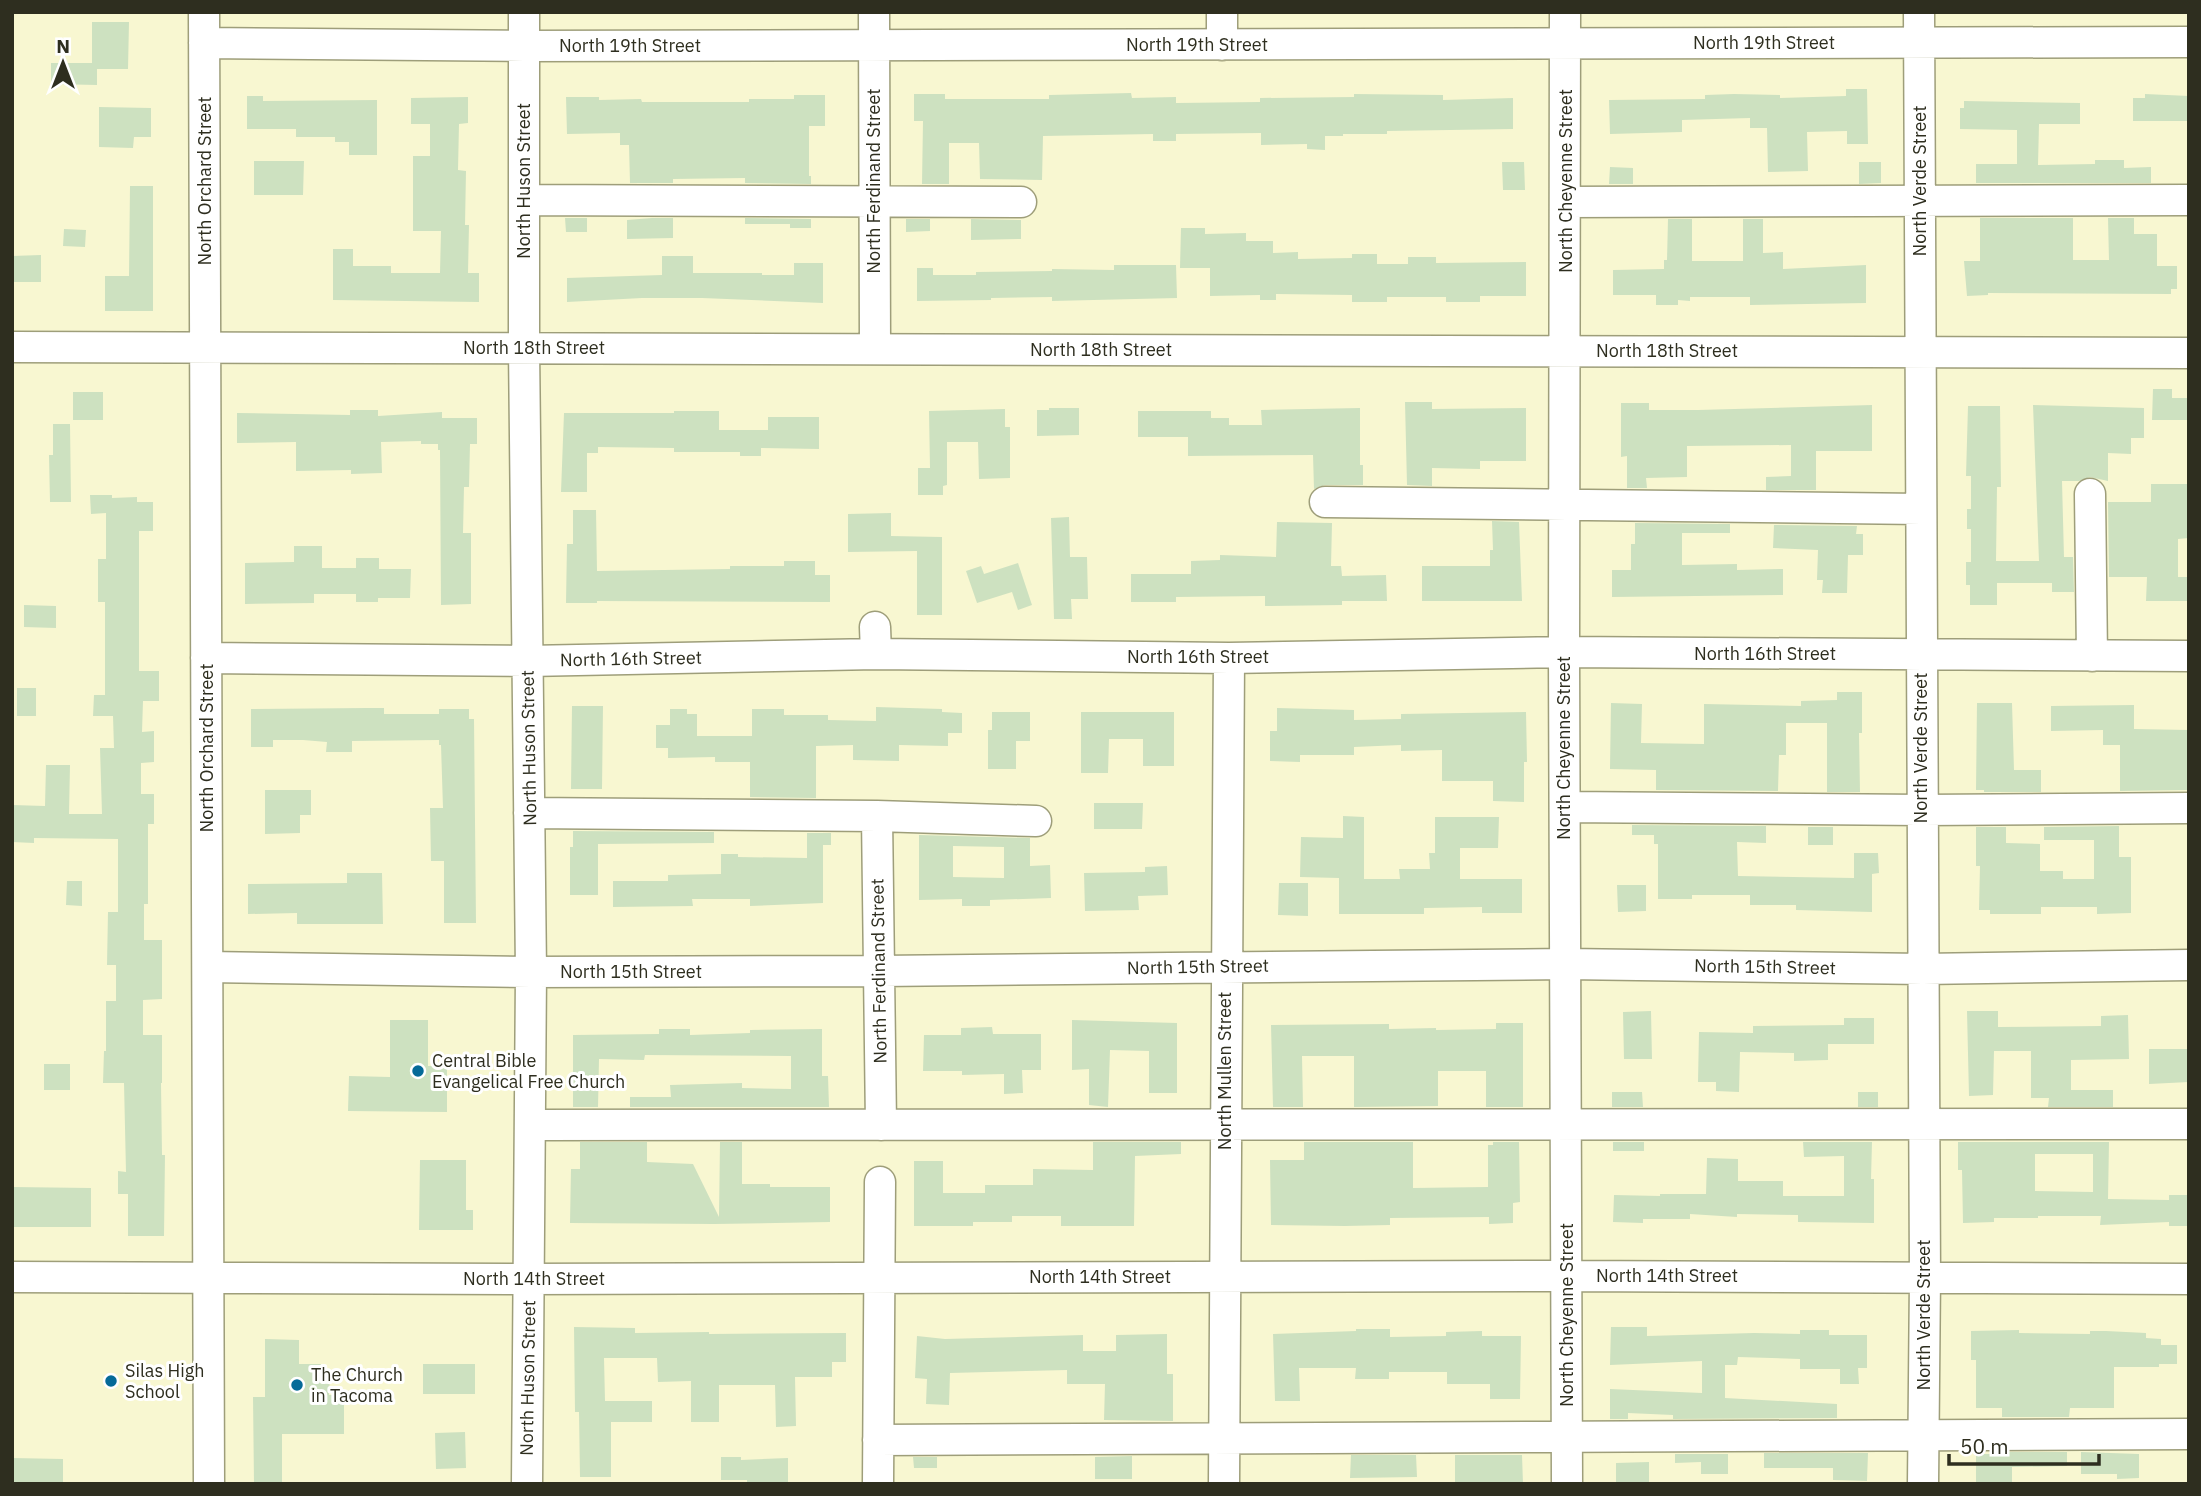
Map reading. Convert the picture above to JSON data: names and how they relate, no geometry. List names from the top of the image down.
{
  "streets": {
    "street": [
      "North 19th Street",
      "North Orchard Street",
      "North Huson Street",
      "North Ferdinand Street",
      "North Cheyenne Street",
      "North Verde Street",
      "North 18th Street",
      "North 16th Street",
      "North 15th Street",
      "North Mullen Street",
      "North 14th Street"
    ]
  },
  "crossings": [
    ["North 19th Street", "North Orchard Street"],
    ["North 19th Street", "North Huson Street"],
    ["North 19th Street", "North Ferdinand Street"],
    ["North 19th Street", "North Cheyenne Street"],
    ["North 19th Street", "North Verde Street"],
    ["North Orchard Street", "North 18th Street"],
    ["North Orchard Street", "North 16th Street"],
    ["North Orchard Street", "North 15th Street"],
    ["North Orchard Street", "North 14th Street"],
    ["North Huson Street", "North 18th Street"],
    ["North Huson Street", "North 16th Street"],
    ["North Huson Street", "North 15th Street"],
    ["North Huson Street", "North 14th Street"],
    ["North Ferdinand Street", "North 18th Street"],
    ["North Ferdinand Street", "North 15th Street"],
    ["North Cheyenne Street", "North 18th Street"],
    ["North Cheyenne Street", "North 16th Street"],
    ["North Cheyenne Street", "North 15th Street"],
    ["North Cheyenne Street", "North 14th Street"],
    ["North Verde Street", "North 18th Street"],
    ["North Verde Street", "North 16th Street"],
    ["North Verde Street", "North 15th Street"],
    ["North Verde Street", "North 14th Street"],
    ["North 16th Street", "North Mullen Street"],
    ["North 15th Street", "North Mullen Street"],
    ["North Mullen Street", "North 14th Street"]
  ],
  "places": ["Central Bible Evangelical Free Church", "Silas High School", "The Church in Tacoma"],
  "scale_bar": "50 m",
  "north": "top"
}
